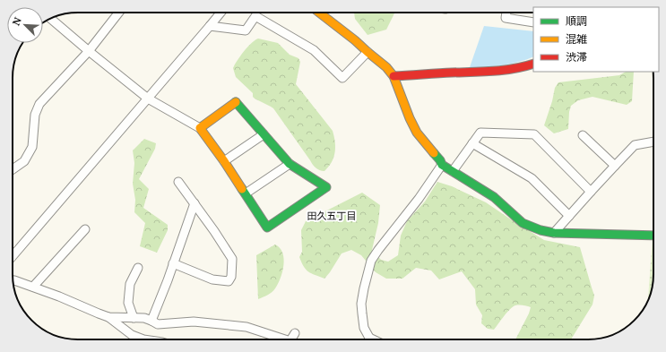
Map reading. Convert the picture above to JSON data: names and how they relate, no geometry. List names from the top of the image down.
{
  "districts": ["田久五丁目"],
  "legend": ["順調", "混雑", "渋滞"],
  "north": "top left"
}
